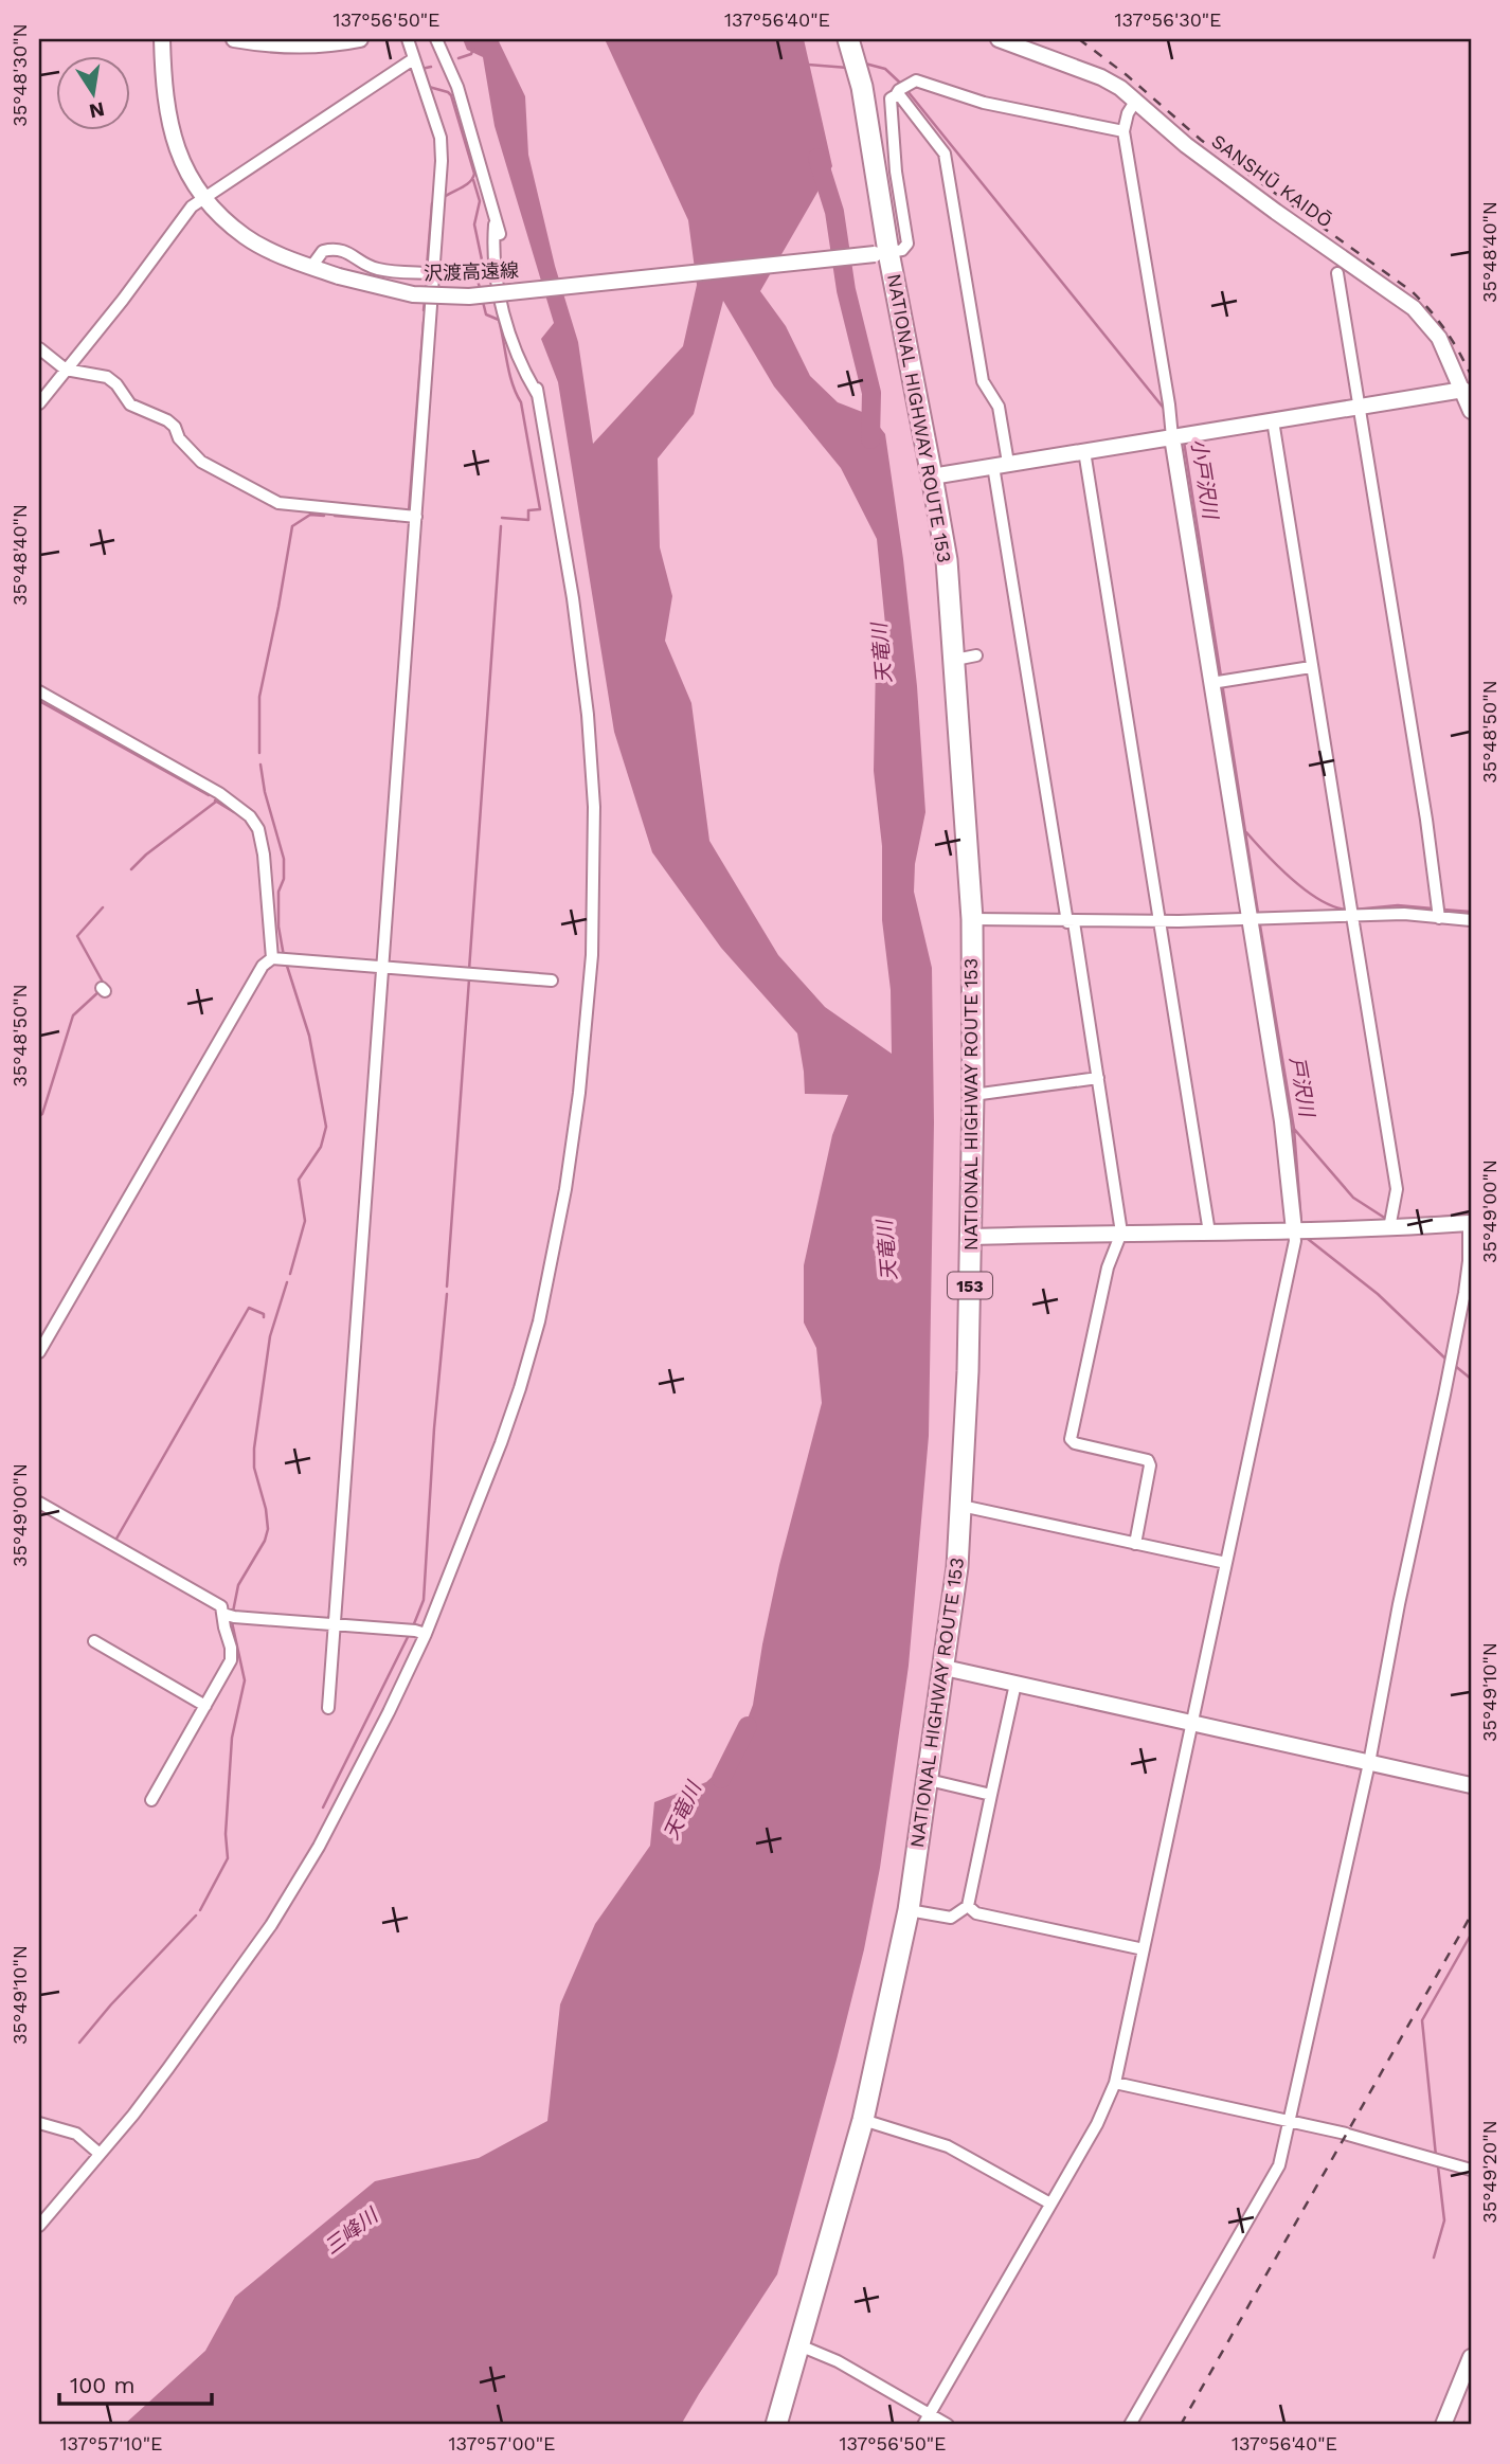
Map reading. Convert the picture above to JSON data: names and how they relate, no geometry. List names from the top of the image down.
{
  "streets": {
    "highway": ["NATIONAL HIGHWAY ROUTE 153", "153"],
    "street": ["SANSHŪ KAIDŌ", "沢渡高遠線"]
  },
  "crossings": [
    ["沢渡高遠線", "NATIONAL HIGHWAY ROUTE 153"]
  ],
  "water": [
    "小戸沢川",
    "天竜川",
    "戸沢川",
    "三峰川"
  ],
  "scale_bar": "100 m",
  "north": "bottom",
  "coordinates": [
    "137°56'50\"E",
    "137°56'40\"E",
    "137°56'30\"E",
    "35°48'30\"N",
    "35°48'40\"N",
    "35°48'50\"N",
    "35°49'00\"N",
    "35°49'10\"N",
    "35°49'20\"N",
    "137°57'10\"E",
    "137°57'00\"E"
  ]
}
